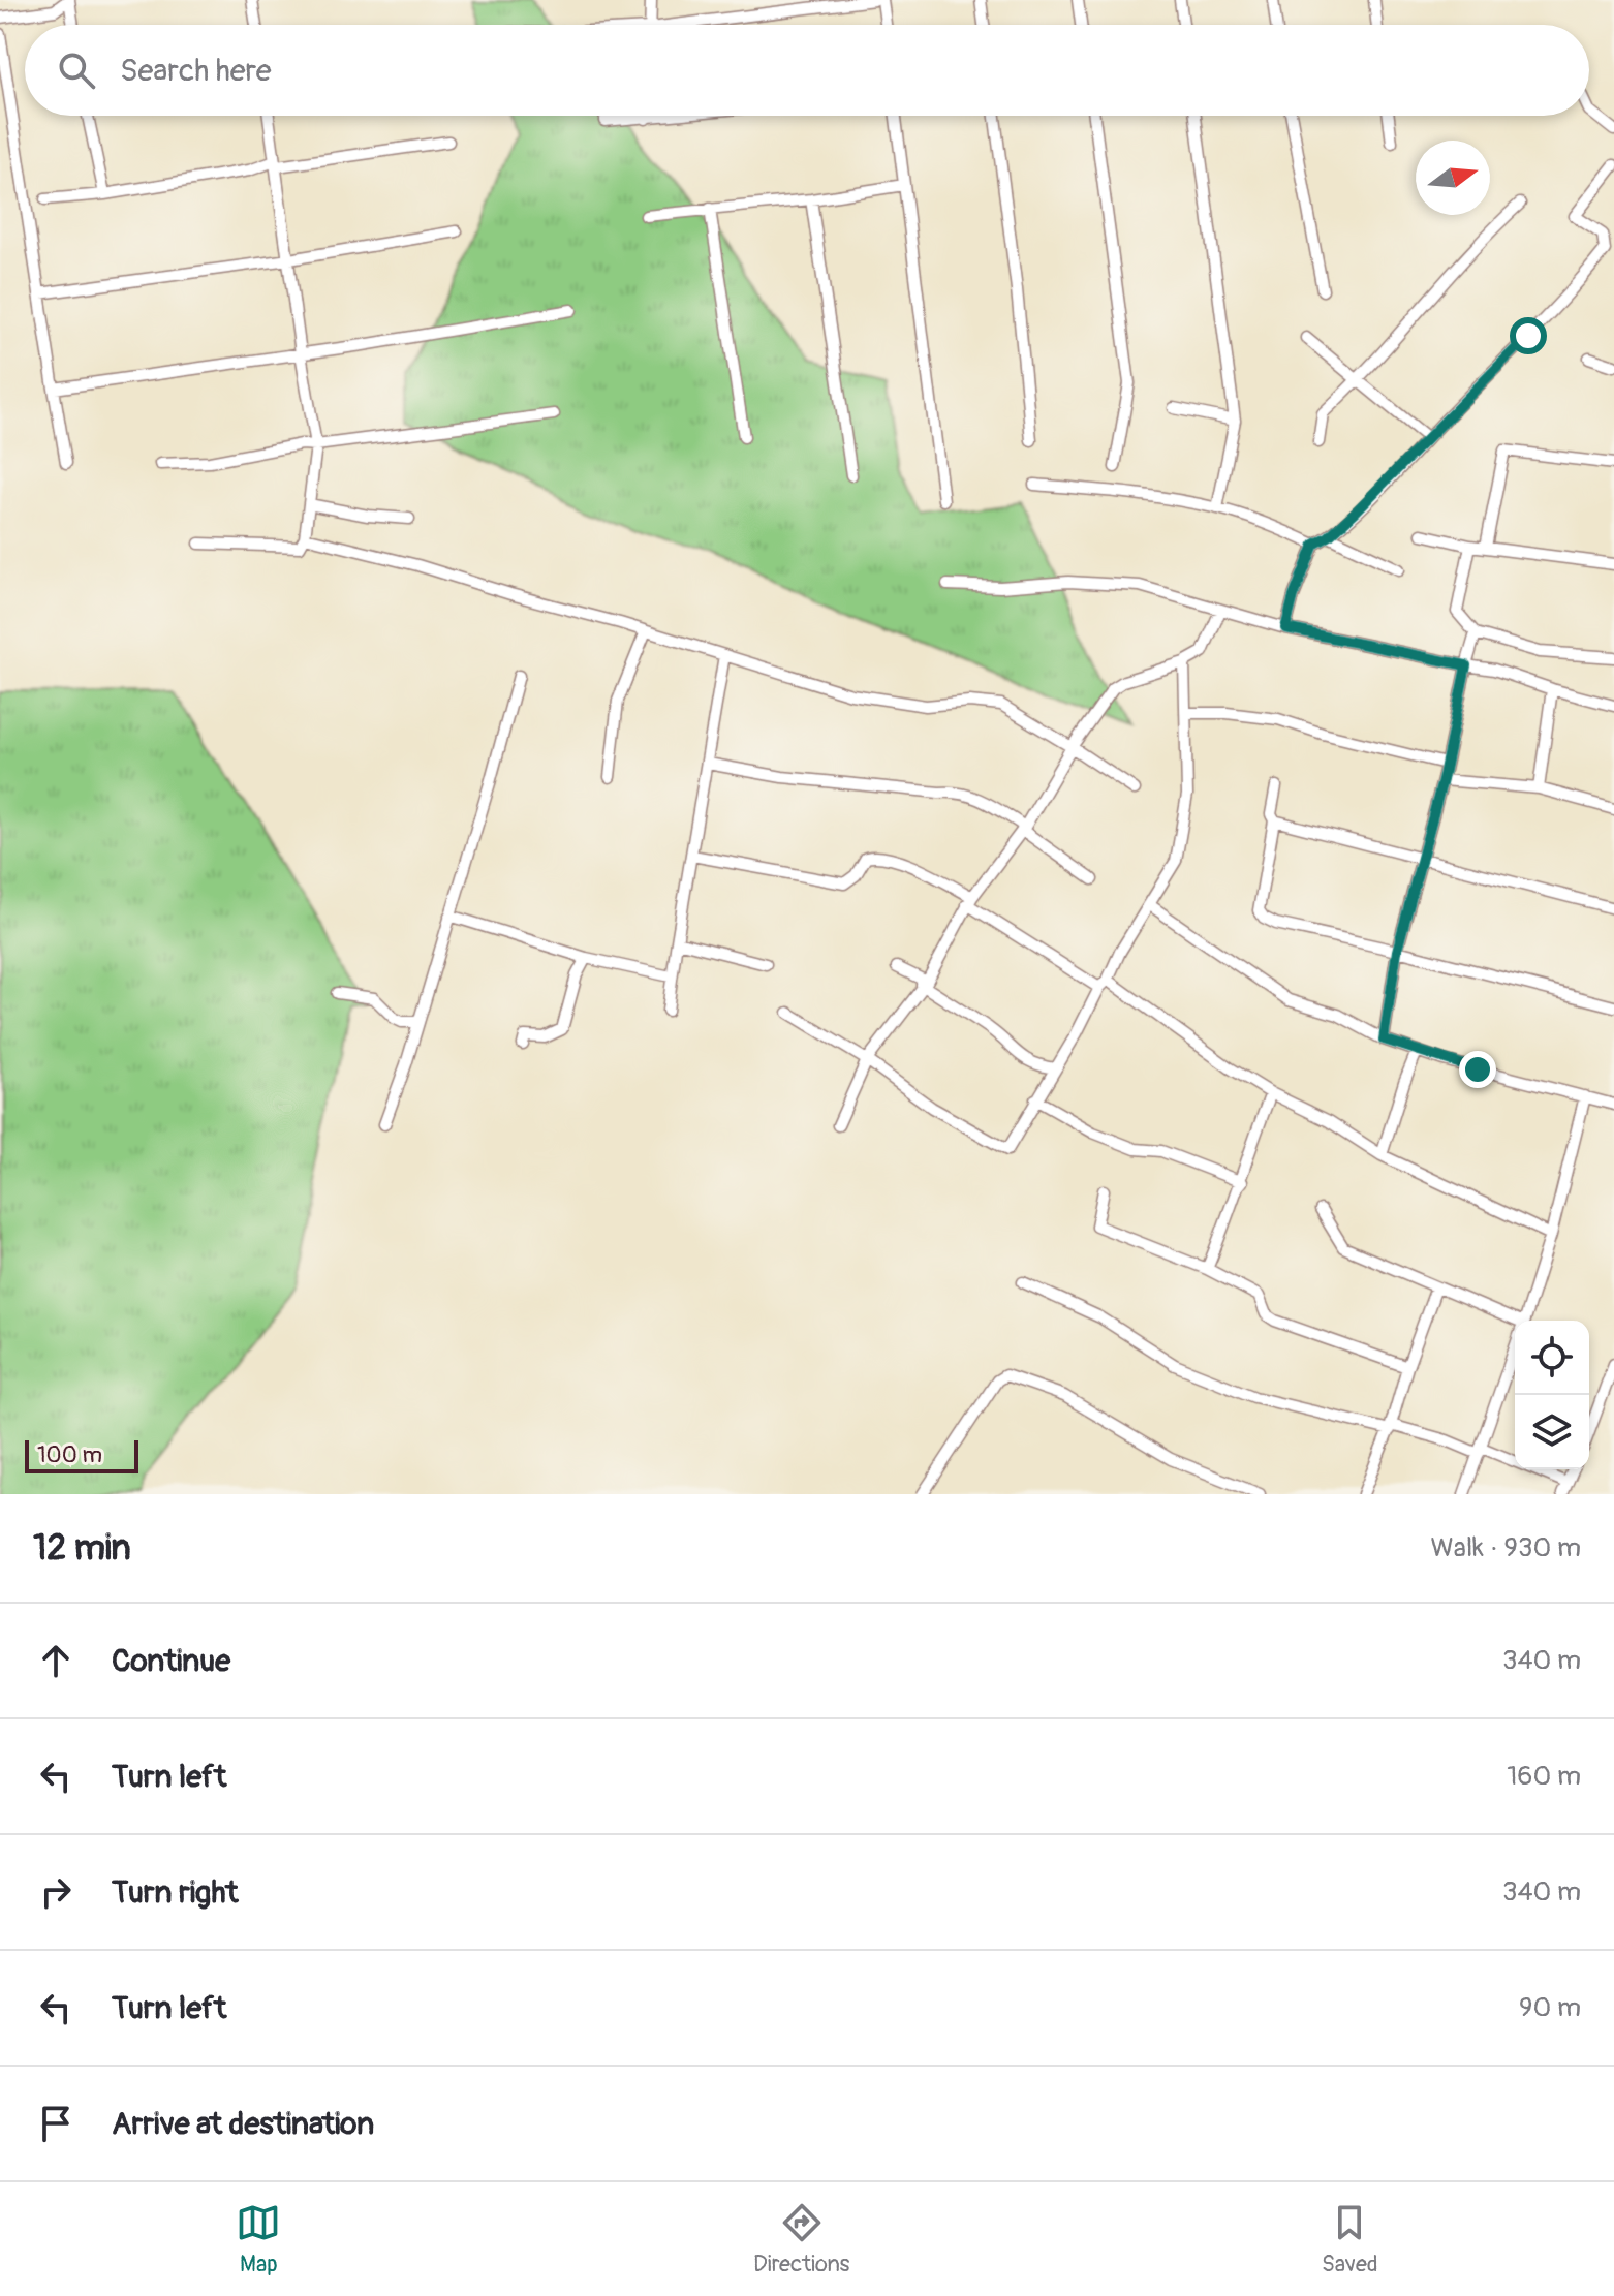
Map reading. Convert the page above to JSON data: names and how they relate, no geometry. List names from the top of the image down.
{
  "scale_bar": "100 m",
  "north": "right",
  "page": {
    "search": "Search here",
    "scale": "100 m",
    "heading": ["12 min", "Walk · 930 m"],
    "list": [
      ["Continue", "340 m"],
      ["Turn left", "160 m"],
      ["Turn right", "340 m"],
      ["Turn left", "90 m"],
      "Arrive at destination"
    ],
    "nav": ["Map", "Directions", "Saved"]
  }
}
